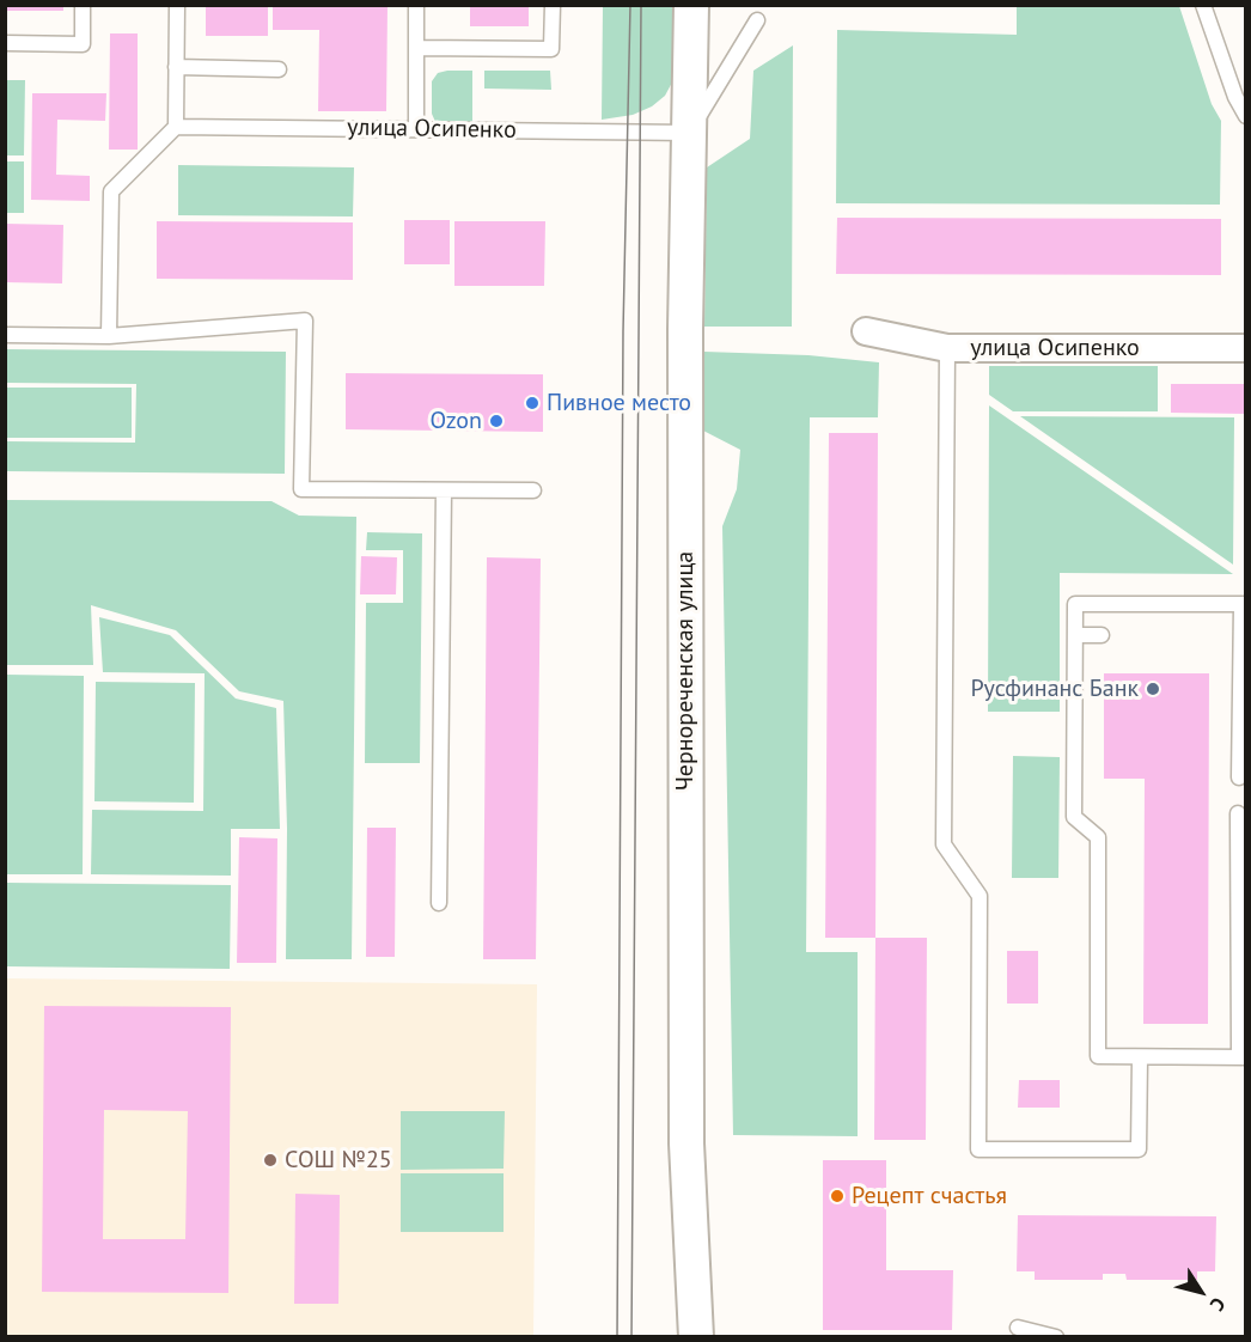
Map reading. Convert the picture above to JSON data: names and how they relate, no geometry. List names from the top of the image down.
{
  "streets": {
    "street": ["улица Осипенко", "Чернореченская улица"]
  },
  "crossings": [
    ["улица Осипенко", "Чернореченская улица"]
  ],
  "places": [
    "Пивное место",
    "Ozon",
    "Русфинанс Банк",
    "СОШ №25",
    "Рецепт счастья"
  ],
  "north": "bottom right"
}
